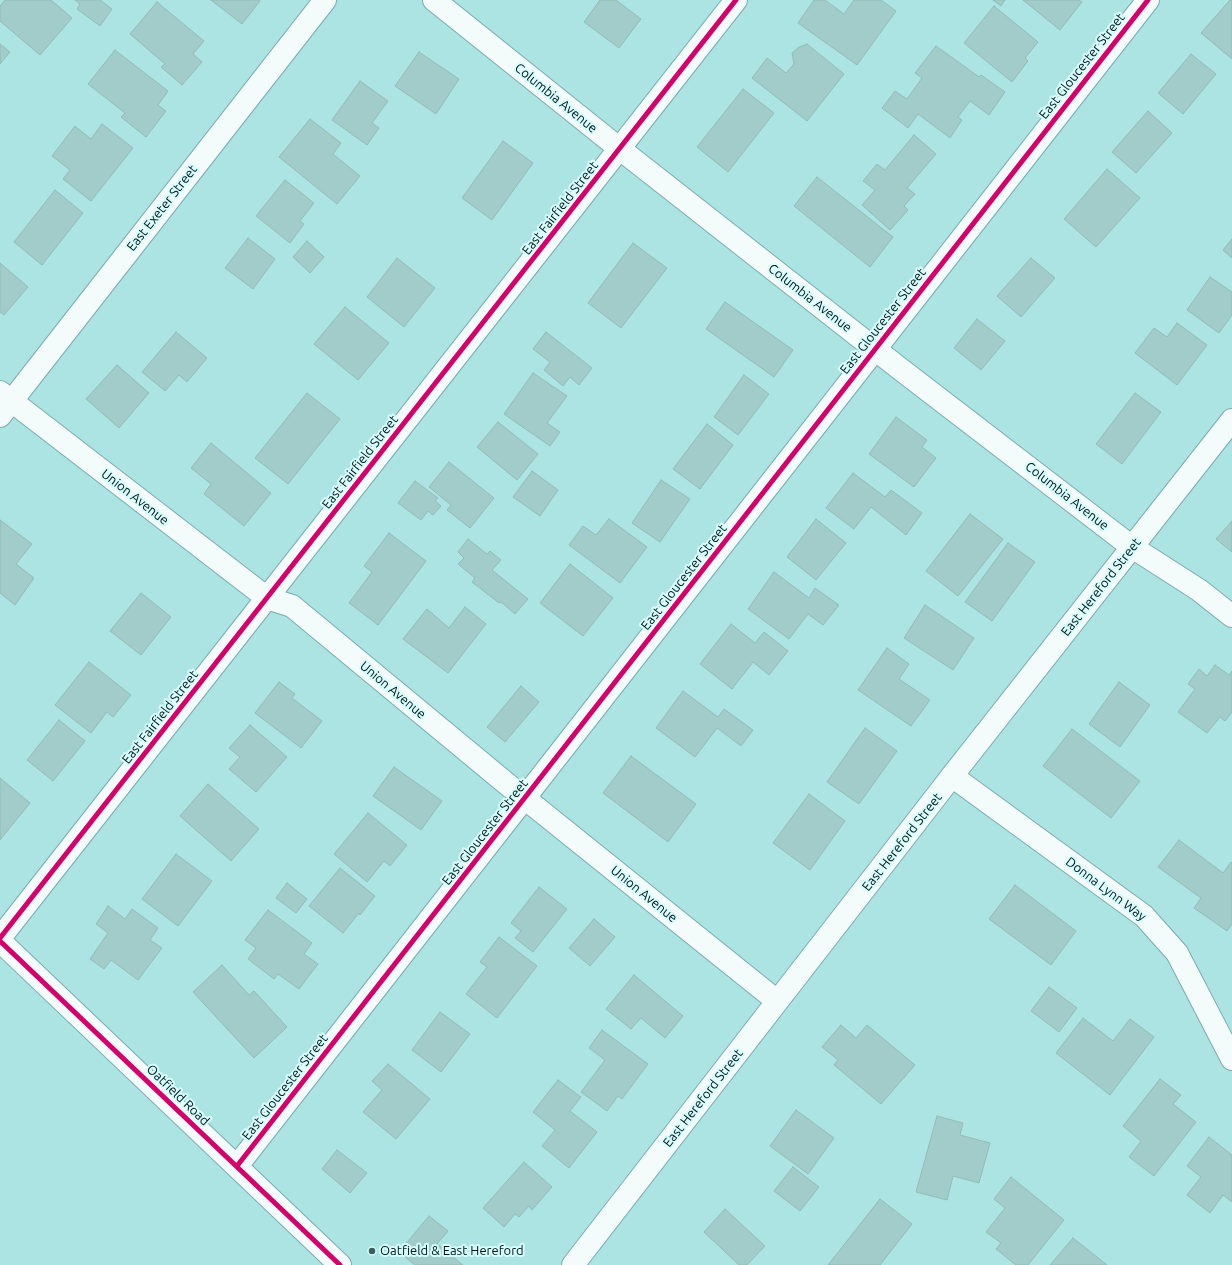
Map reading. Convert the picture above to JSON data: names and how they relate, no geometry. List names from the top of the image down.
{
  "streets": {
    "street": [
      "East Gloucester Street",
      "Columbia Avenue",
      "East Exeter Street",
      "East Fairfield Street",
      "Union Avenue",
      "East Hereford Street",
      "Donna Lynn Way",
      "Oatfield Road"
    ]
  },
  "crossings": [
    ["East Gloucester Street", "Columbia Avenue"],
    ["East Gloucester Street", "Union Avenue"],
    ["East Gloucester Street", "Oatfield Road"],
    ["Columbia Avenue", "East Fairfield Street"],
    ["Columbia Avenue", "East Hereford Street"],
    ["East Exeter Street", "Union Avenue"],
    ["East Fairfield Street", "Union Avenue"],
    ["Union Avenue", "East Hereford Street"],
    ["East Hereford Street", "Donna Lynn Way"]
  ],
  "places": ["Oatfield & East Hereford"]
}
